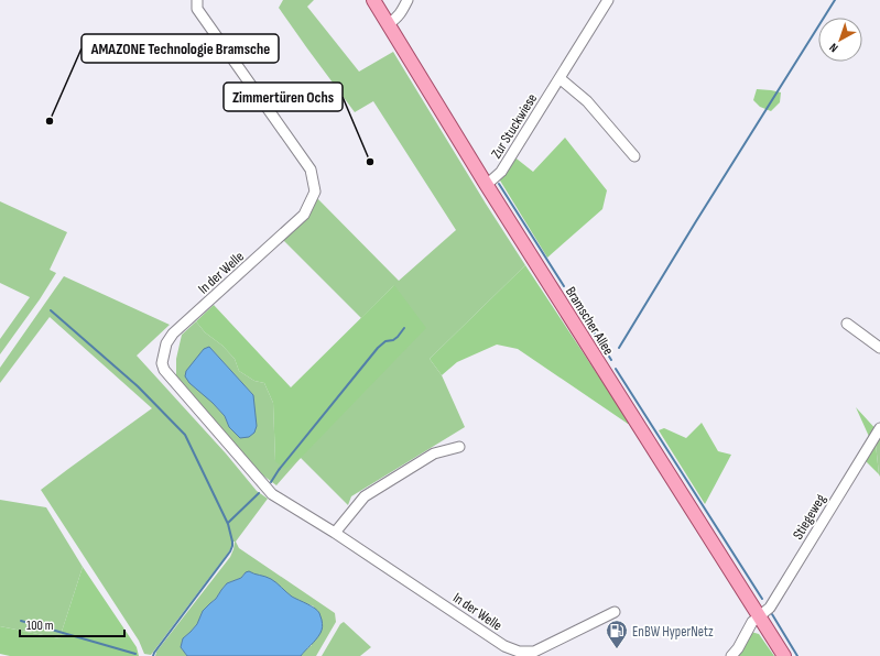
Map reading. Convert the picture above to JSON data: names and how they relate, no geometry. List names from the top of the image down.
{
  "streets": {
    "main road": ["Bramscher Allee"],
    "street": ["Zur Stuckwiese", "In der Welle", "Stiegeweg"]
  },
  "crossings": [
    ["Zur Stuckwiese", "Bramscher Allee"],
    ["Bramscher Allee", "Stiegeweg"]
  ],
  "places": {
    "other": ["AMAZONE Technologie Bramsche", "Zimmertüren Ochs"],
    "fuel station": ["EnBW HyperNetz"]
  },
  "scale_bar": "100 m",
  "north": "bottom left"
}
